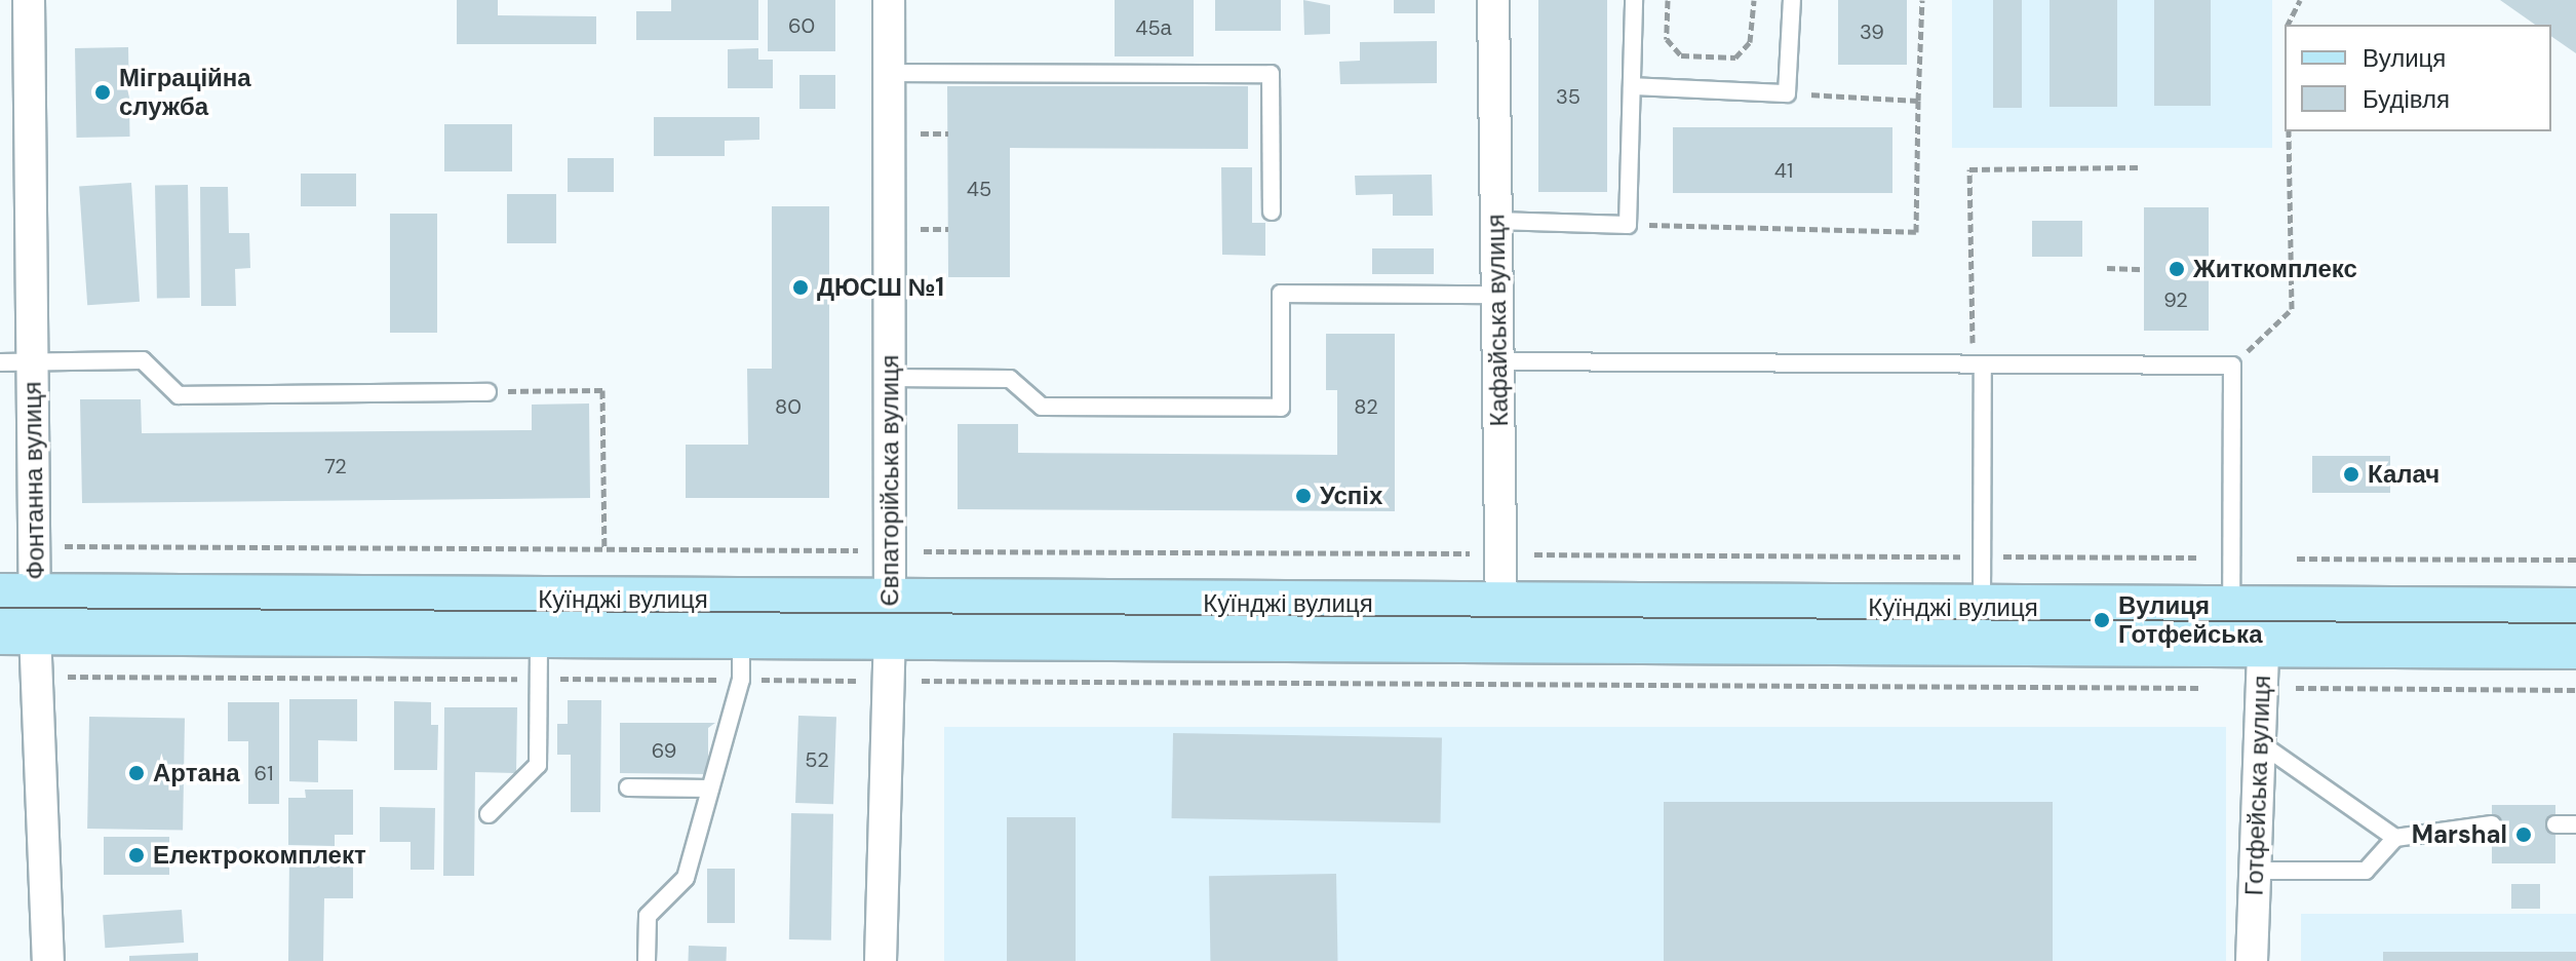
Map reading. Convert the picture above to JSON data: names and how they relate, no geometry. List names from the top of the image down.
{
  "streets": {
    "main road": ["Куїнджі вулиця"],
    "street": [
      "Кафайська вулиця",
      "Фонтанна вулиця",
      "Євпаторійська вулиця",
      "Готфейська вулиця"
    ]
  },
  "crossings": [
    ["Кафайська вулиця", "Куїнджі вулиця"],
    ["Фонтанна вулиця", "Куїнджі вулиця"],
    ["Євпаторійська вулиця", "Куїнджі вулиця"],
    ["Куїнджі вулиця", "Готфейська вулиця"]
  ],
  "places": [
    "Міграційна служба",
    "Житкомплекс",
    "ДЮСШ №1",
    "Калач",
    "Успіх",
    "Вулиця Готфейська",
    "Артана",
    "Marshal",
    "Електрокомплект"
  ],
  "house_numbers": [
    "60",
    "45а",
    "39",
    "35",
    "41",
    "45",
    "92",
    "80",
    "82",
    "72",
    "69",
    "52",
    "61"
  ],
  "legend": ["Вулиця", "Будівля"]
}
